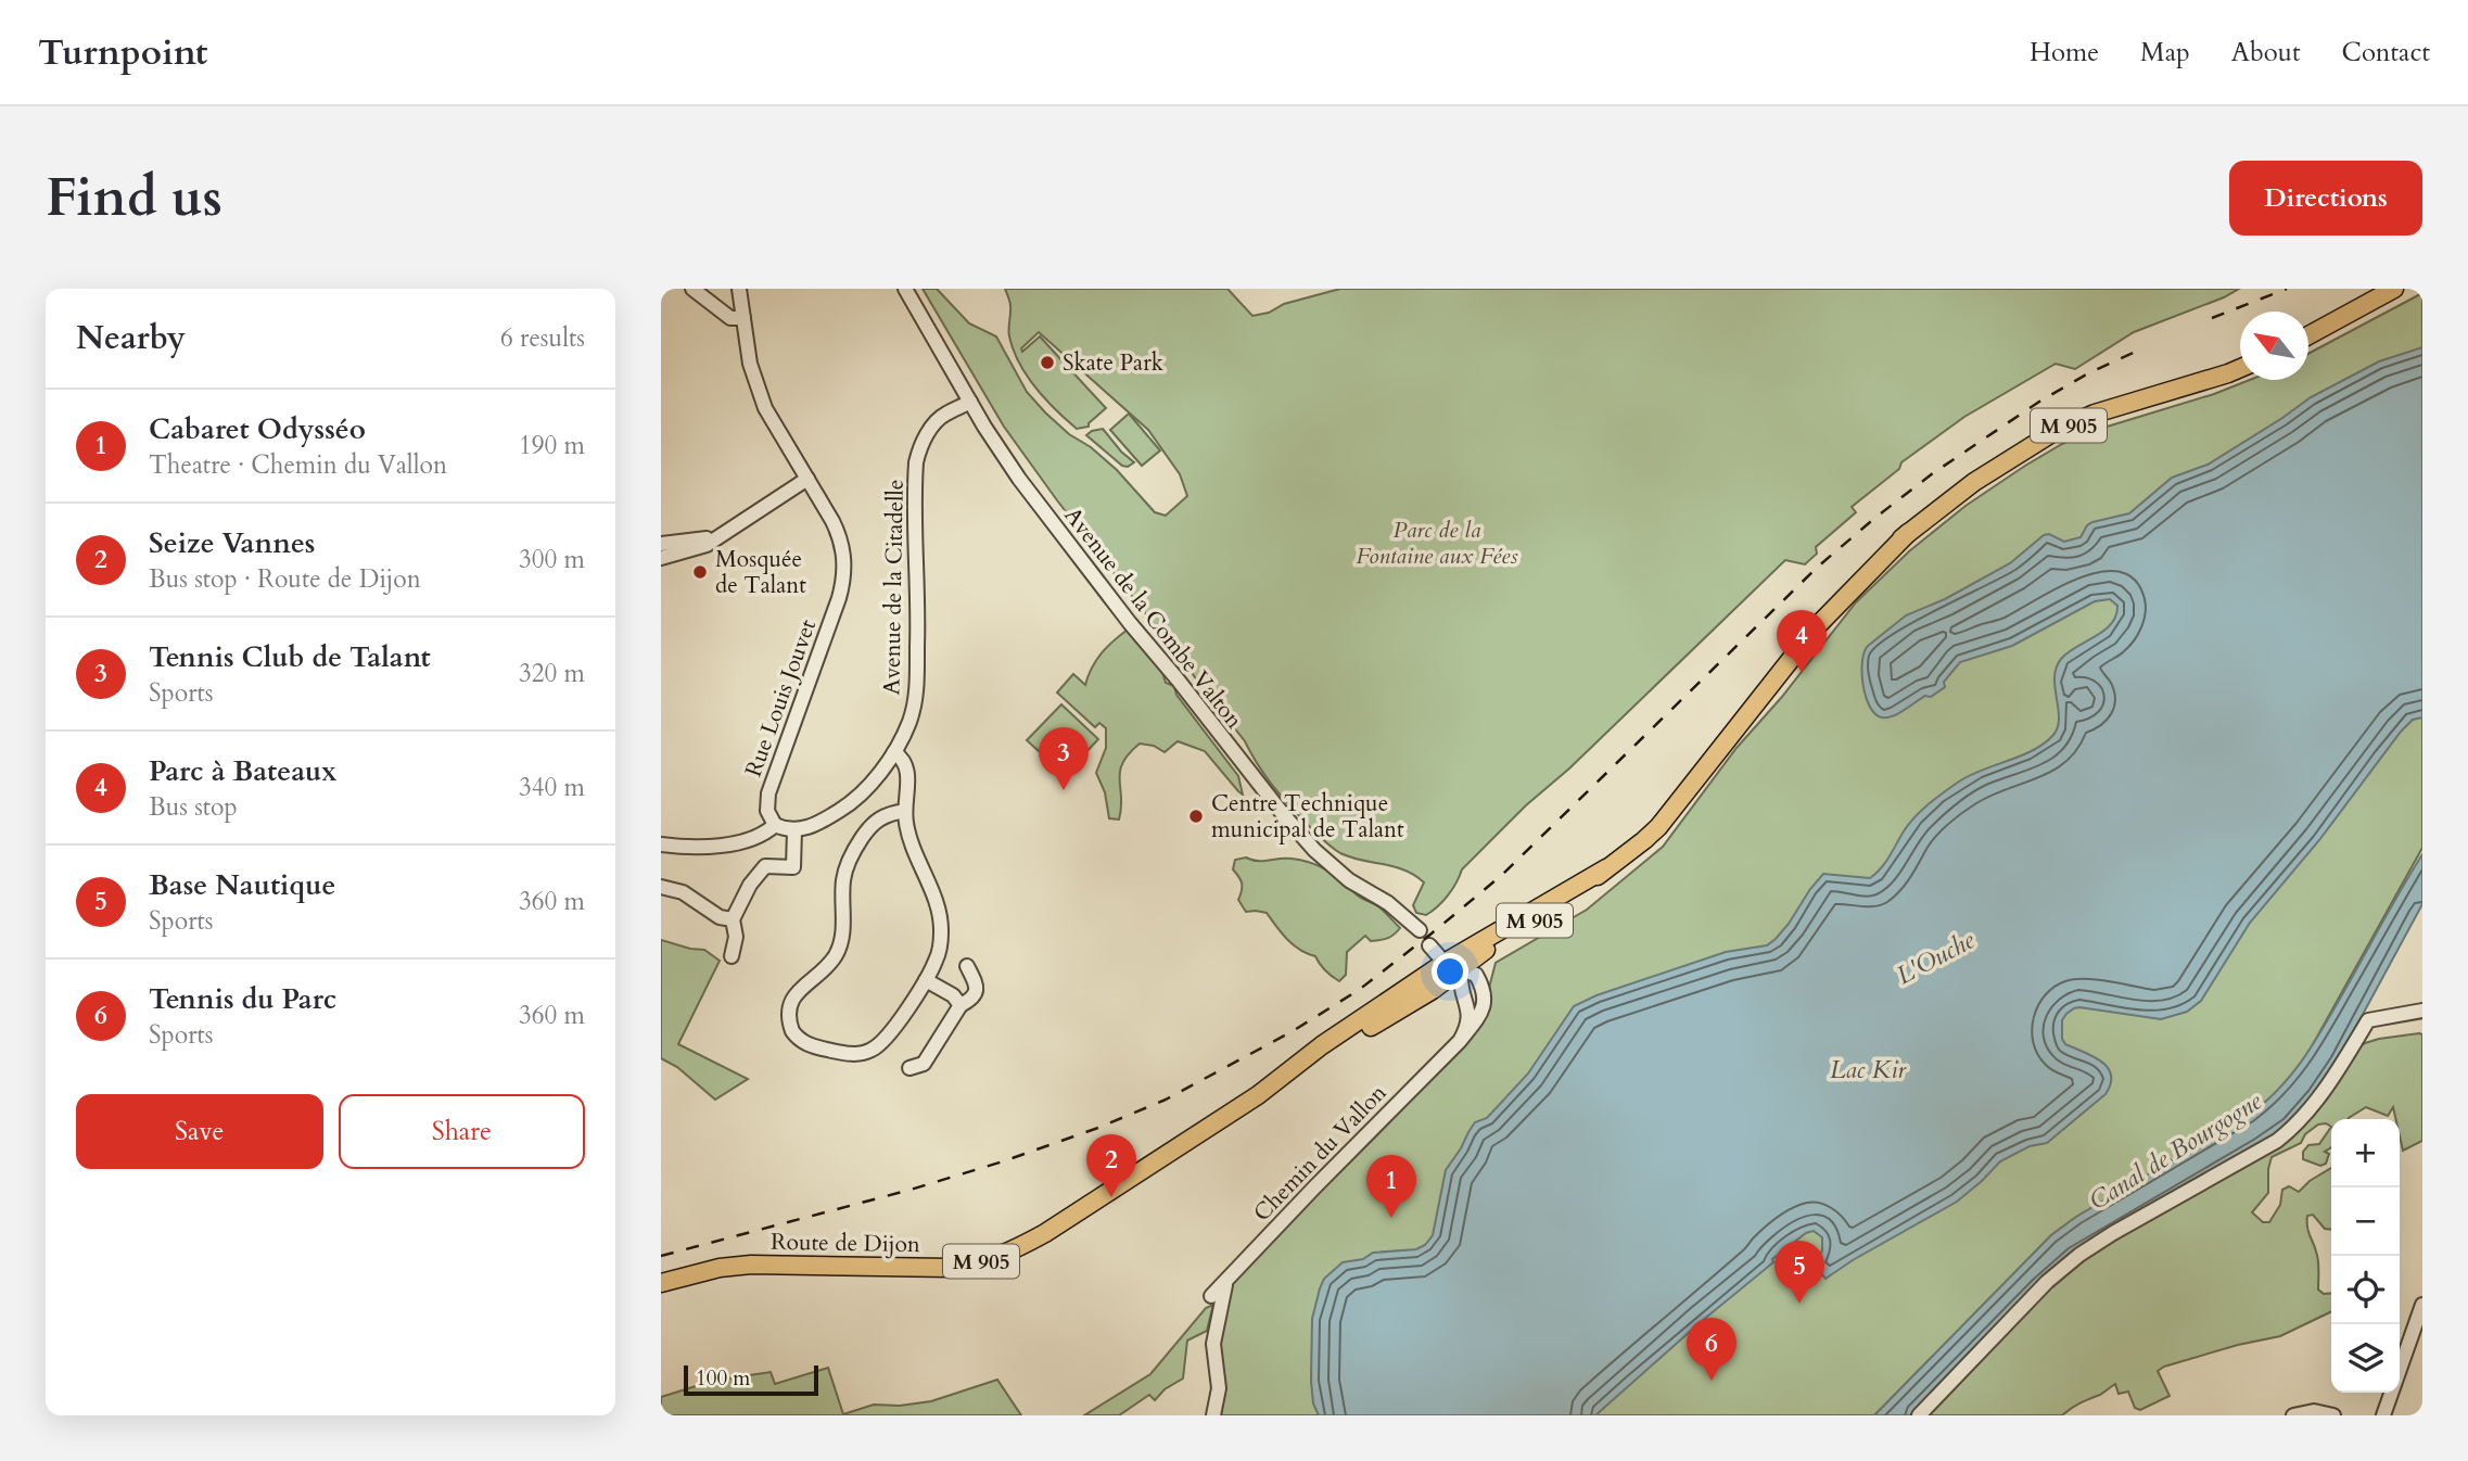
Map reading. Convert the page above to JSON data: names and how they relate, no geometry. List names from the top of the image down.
{
  "streets": {
    "main road": ["M 905", "Route de Dijon"],
    "street": [
      "Avenue de la Citadelle",
      "Avenue de la Combe Valton",
      "Rue Louis Jouvet",
      "Chemin du Vallon"
    ]
  },
  "crossings": [
    ["M 905", "Chemin du Vallon"],
    ["M 905", "Route de Dijon"],
    ["Avenue de la Citadelle", "Avenue de la Combe Valton"],
    ["Chemin du Vallon", "Route de Dijon"]
  ],
  "water": ["L'Ouche", "Lac Kir", "Canal de Bourgogne"],
  "parks": ["Parc de la Fontaine aux Fées"],
  "places": ["Skate Park", "Mosquée de Talant", "Centre Technique municipal de Talant"],
  "scale_bar": "100 m",
  "north": "top left",
  "page": {
    "header": "Turnpoint",
    "nav": [
      "Home",
      "Map",
      "About",
      "Contact"
    ],
    "buttons": [
      "Directions",
      ["Save", "Share"]
    ],
    "title": "Find us",
    "heading": ["Nearby", "6 results"],
    "list": [
      {
        "mark": "1",
        "name": "Cabaret Odysséo",
        "note": "Theatre · Chemin du Vallon",
        "value": "190 m"
      },
      {
        "mark": "2",
        "name": "Seize Vannes",
        "note": "Bus stop · Route de Dijon",
        "value": "300 m"
      },
      {
        "mark": "3",
        "name": "Tennis Club de Talant",
        "note": "Sports",
        "value": "320 m"
      },
      {
        "mark": "4",
        "name": "Parc à Bateaux",
        "note": "Bus stop",
        "value": "340 m"
      },
      {
        "mark": "5",
        "name": "Base Nautique",
        "note": "Sports",
        "value": "360 m"
      },
      {
        "mark": "6",
        "name": "Tennis du Parc",
        "note": "Sports",
        "value": "360 m"
      }
    ],
    "pins": [
      "4",
      "3",
      "2",
      "1",
      "5",
      "6"
    ],
    "map_buttons": ["+", "−"],
    "scale": "100 m"
  }
}
